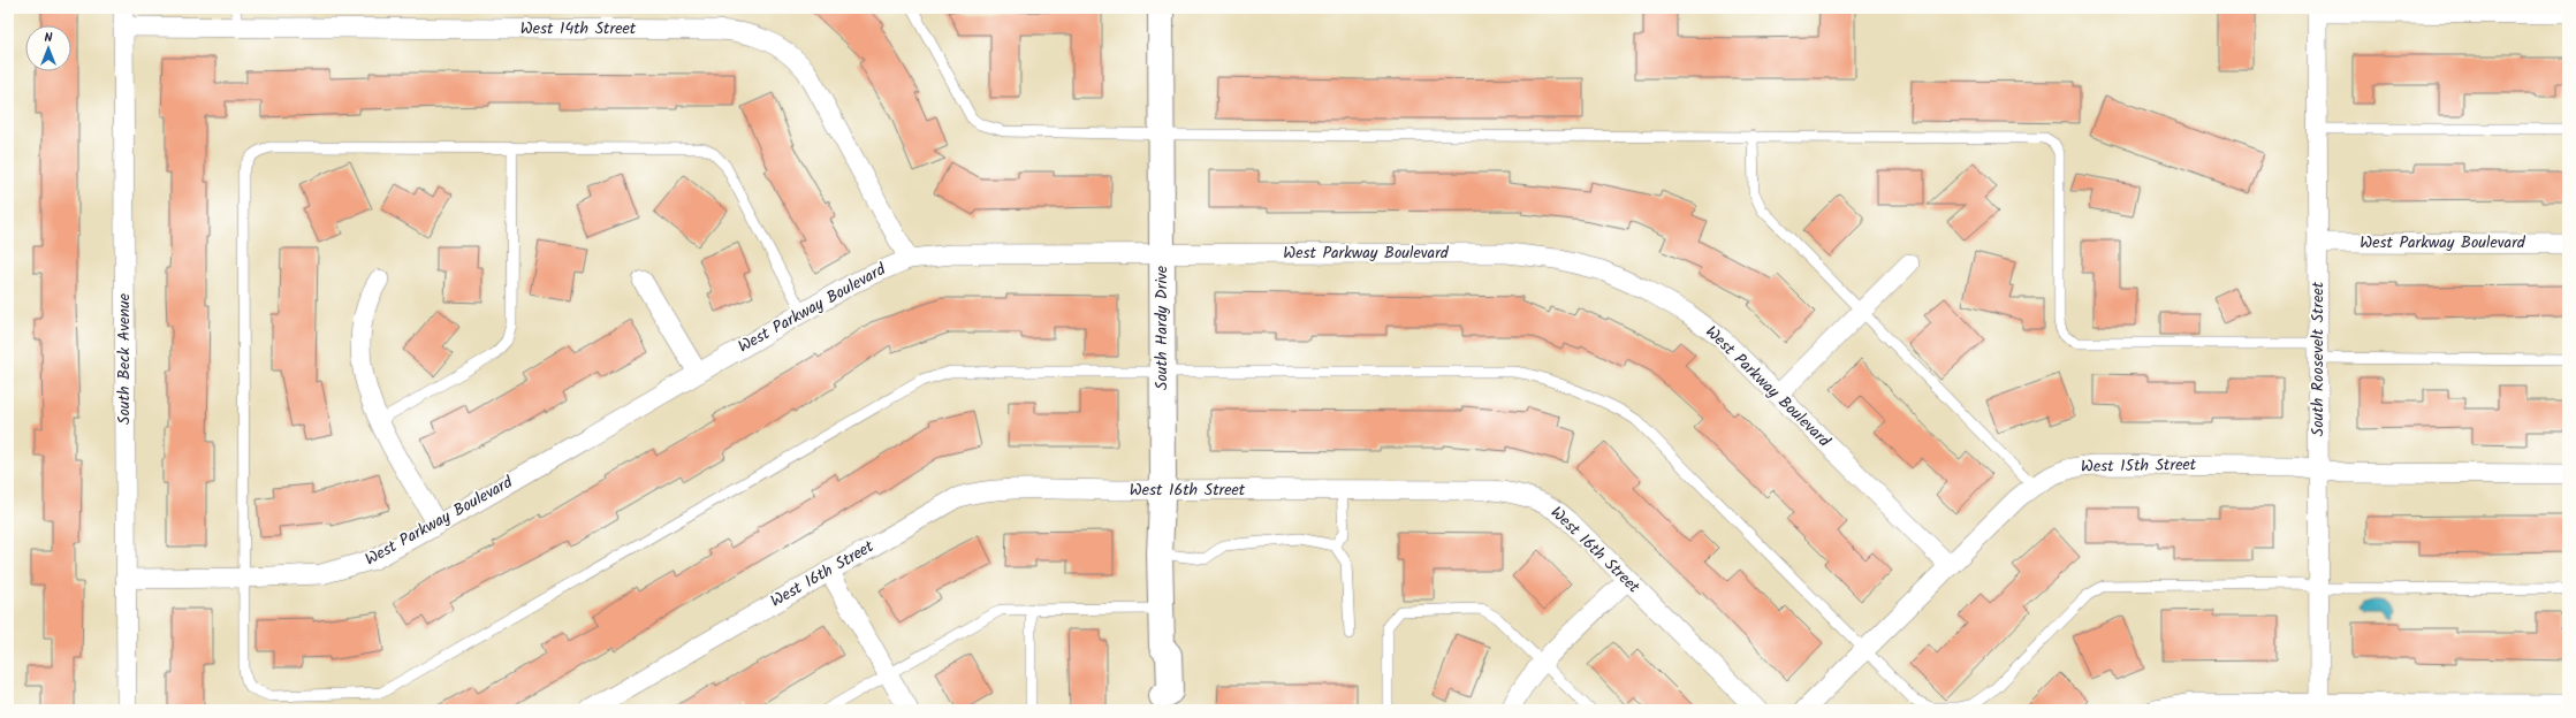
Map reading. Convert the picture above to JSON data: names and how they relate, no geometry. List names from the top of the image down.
{
  "streets": {
    "street": [
      "West 14th Street",
      "West Parkway Boulevard",
      "South Hardy Drive",
      "South Beck Avenue",
      "South Roosevelt Street",
      "West 15th Street",
      "West 16th Street"
    ]
  },
  "crossings": [
    ["West 14th Street", "West Parkway Boulevard"],
    ["West 14th Street", "South Beck Avenue"],
    ["West Parkway Boulevard", "South Hardy Drive"],
    ["West Parkway Boulevard", "South Beck Avenue"],
    ["West Parkway Boulevard", "South Roosevelt Street"],
    ["West Parkway Boulevard", "West 15th Street"],
    ["South Hardy Drive", "West 16th Street"],
    ["South Roosevelt Street", "West 15th Street"]
  ],
  "north": "top"
}
